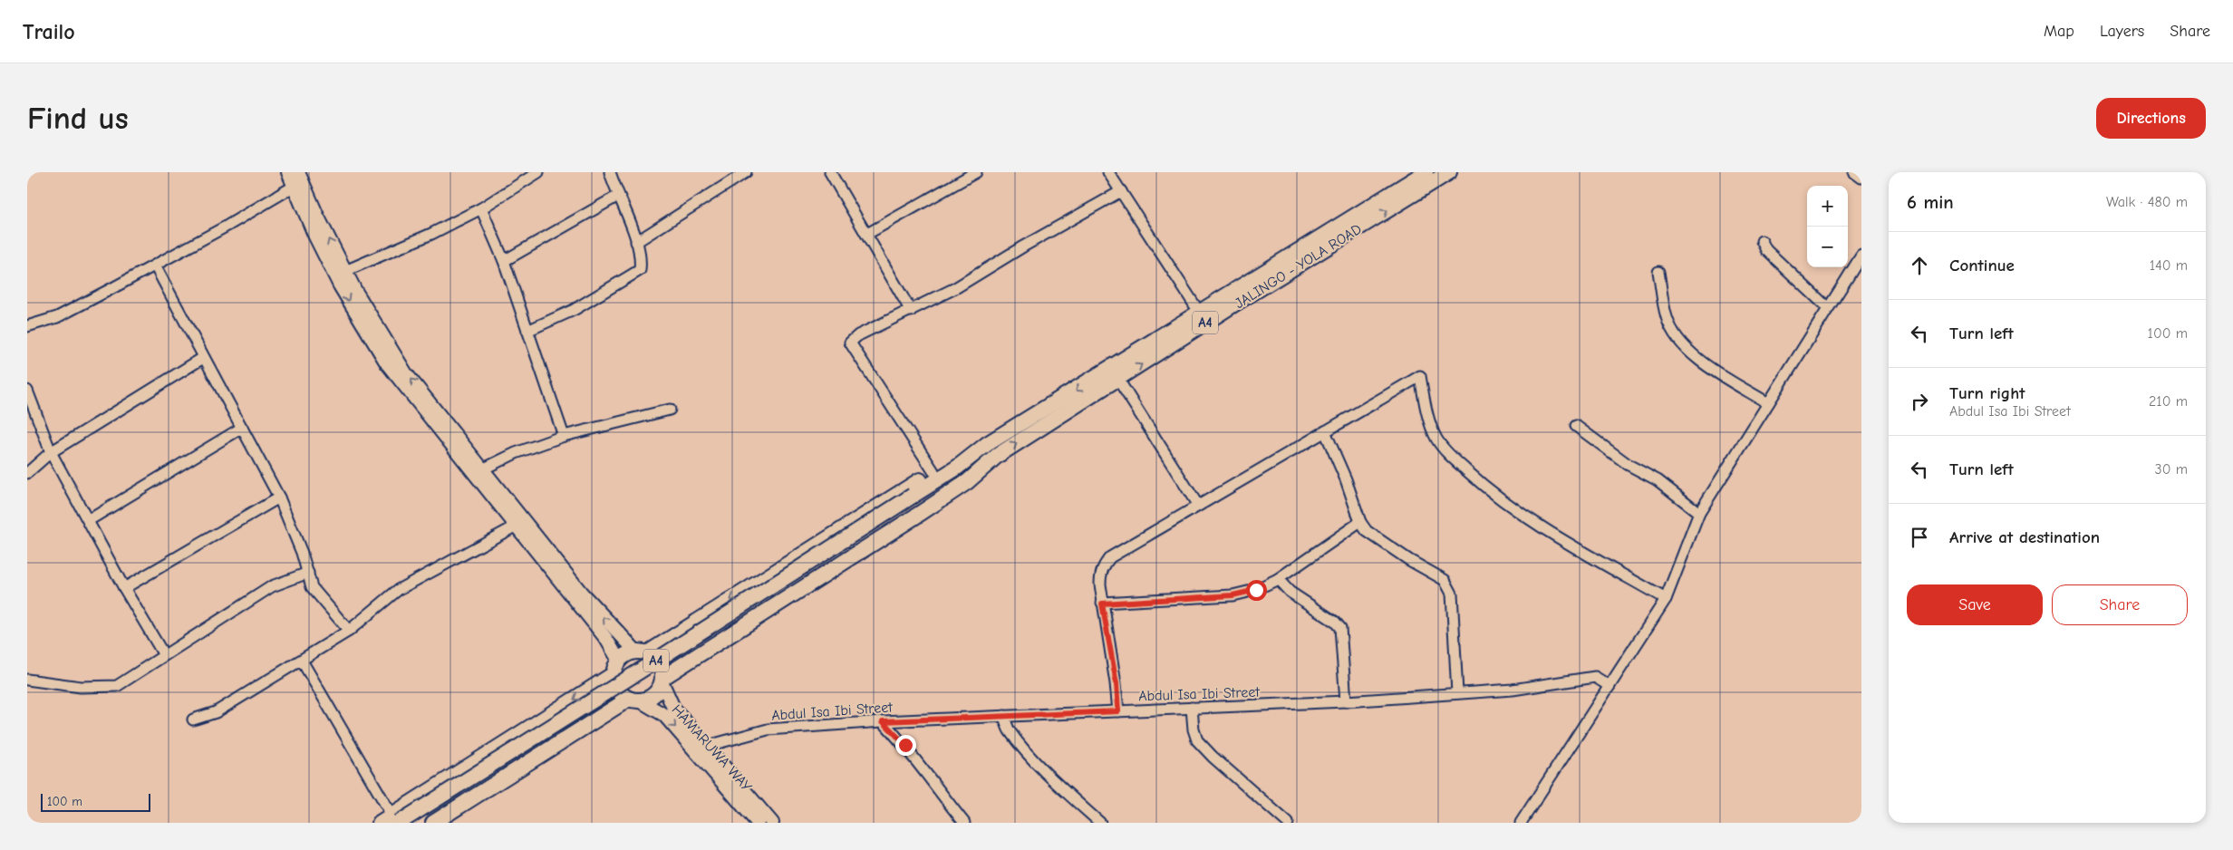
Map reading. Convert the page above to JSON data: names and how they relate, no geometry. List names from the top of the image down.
{
  "streets": {
    "highway": ["JALINGO - YOLA ROAD", "A4"],
    "main road": ["HAMARUWA WAY"],
    "street": ["Abdul Isa Ibi Street"]
  },
  "crossings": [
    ["JALINGO - YOLA ROAD", "A4"],
    ["JALINGO - YOLA ROAD", "HAMARUWA WAY"],
    ["A4", "HAMARUWA WAY"]
  ],
  "scale_bar": "100 m",
  "page": {
    "header": "Trailo",
    "nav": ["Map", "Layers", "Share"],
    "buttons": [
      "Directions",
      ["Save", "Share"]
    ],
    "title": "Find us",
    "heading": ["6 min", "Walk · 480 m"],
    "map_buttons": ["+", "−"],
    "list": [
      ["Continue", "140 m"],
      ["Turn left", "100 m"],
      ["Turn right", "Abdul Isa Ibi Street", "210 m"],
      ["Turn left", "30 m"],
      "Arrive at destination"
    ],
    "scale": "100 m"
  }
}
